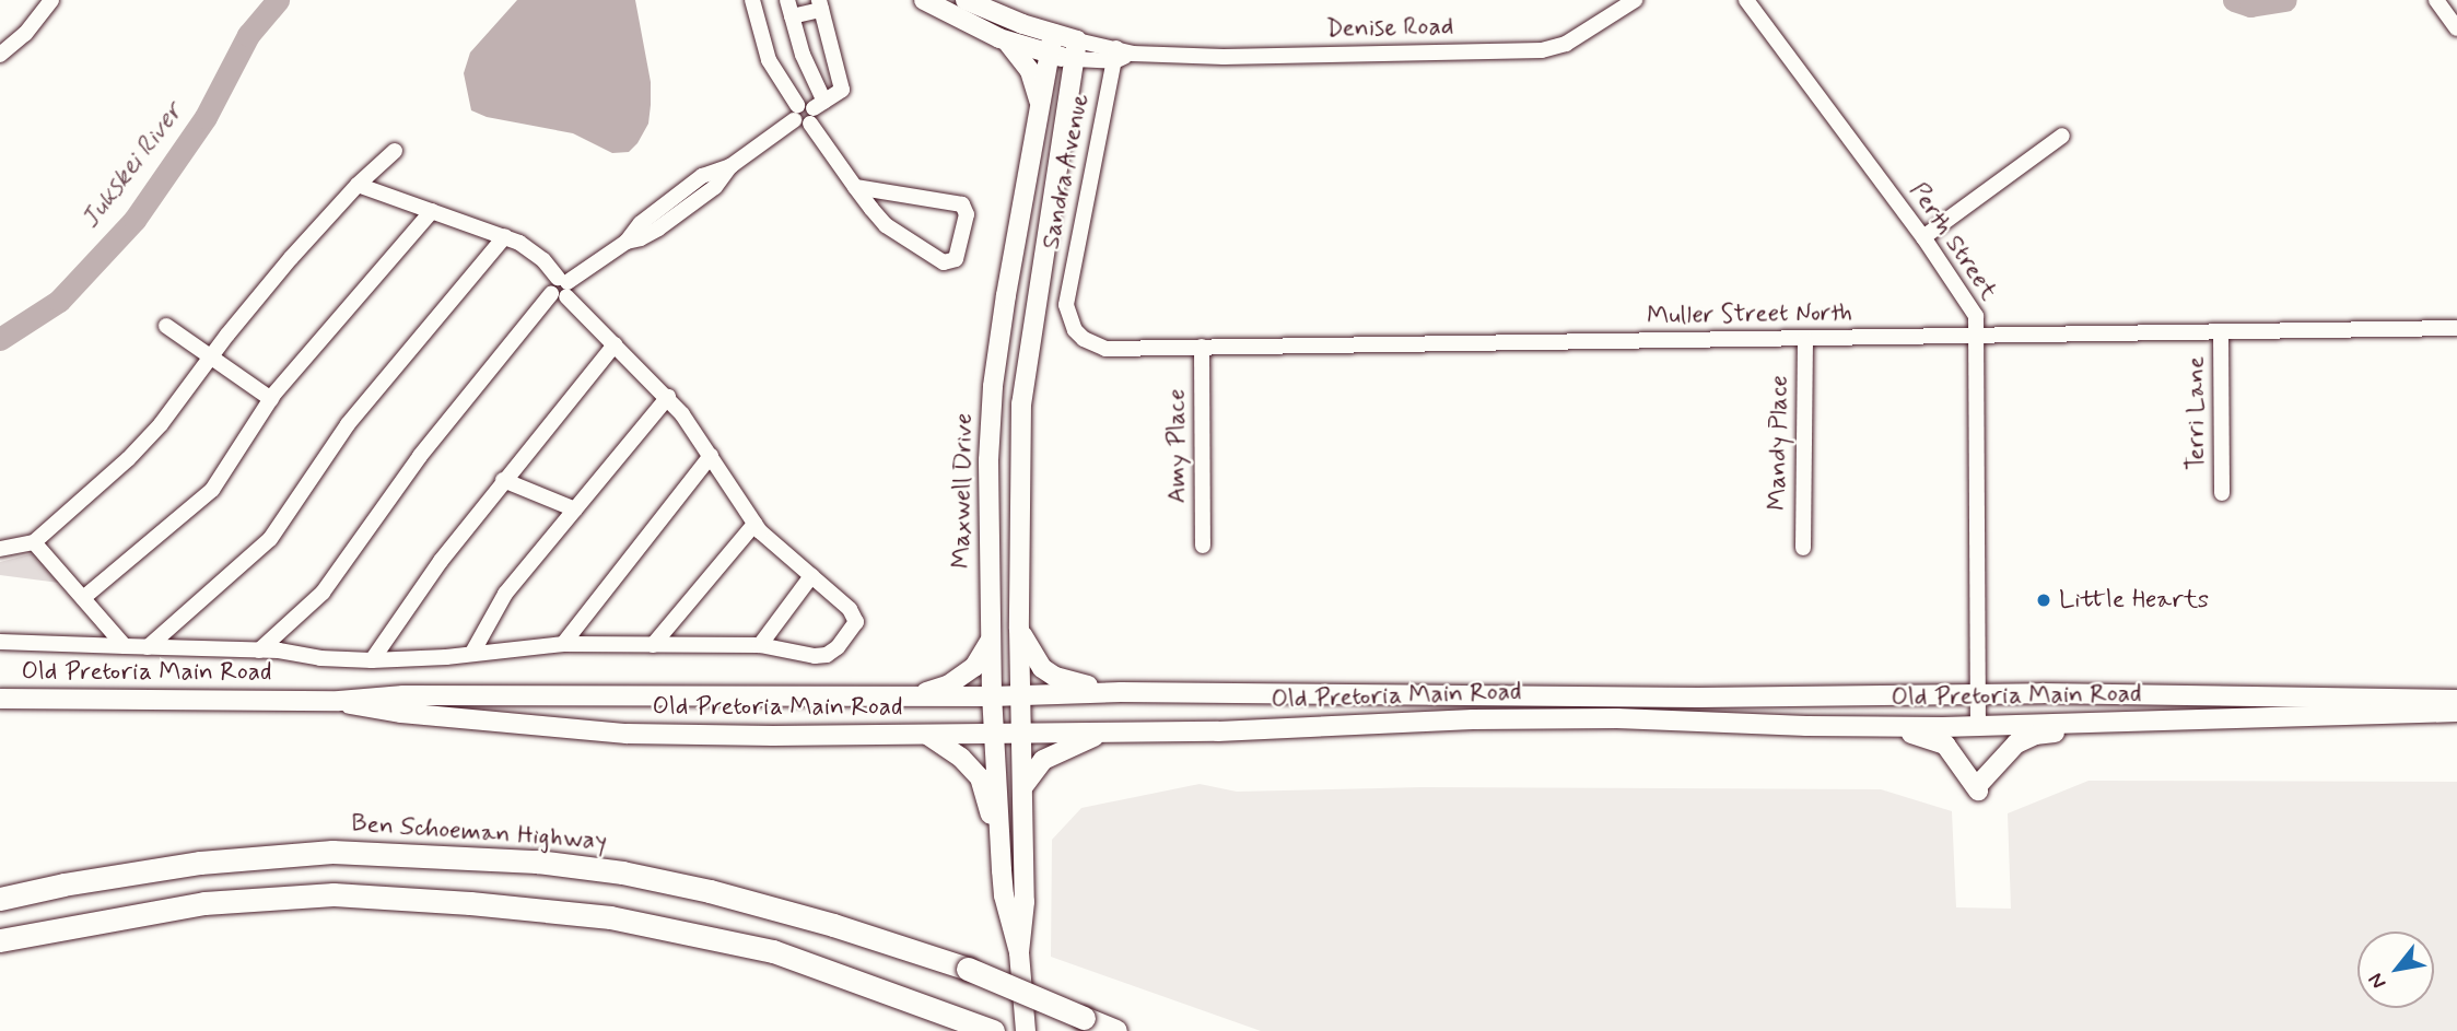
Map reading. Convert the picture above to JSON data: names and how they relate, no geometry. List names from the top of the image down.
{
  "streets": {
    "highway": ["Ben Schoeman Highway"],
    "main road": ["Maxwell Drive", "Old Pretoria Main Road"],
    "street": [
      "Denise Road",
      "Sandra Avenue",
      "Perth Street",
      "Muller Street North",
      "Terri Lane",
      "Mandy Place",
      "Amy Place"
    ]
  },
  "crossings": [
    ["Denise Road", "Sandra Avenue"],
    ["Sandra Avenue", "Muller Street North"],
    ["Perth Street", "Muller Street North"],
    ["Perth Street", "Old Pretoria Main Road"],
    ["Muller Street North", "Terri Lane"],
    ["Muller Street North", "Mandy Place"],
    ["Muller Street North", "Amy Place"],
    ["Maxwell Drive", "Old Pretoria Main Road"]
  ],
  "water": ["Jukskei River"],
  "places": ["Little Hearts"],
  "north": "bottom left"
}
